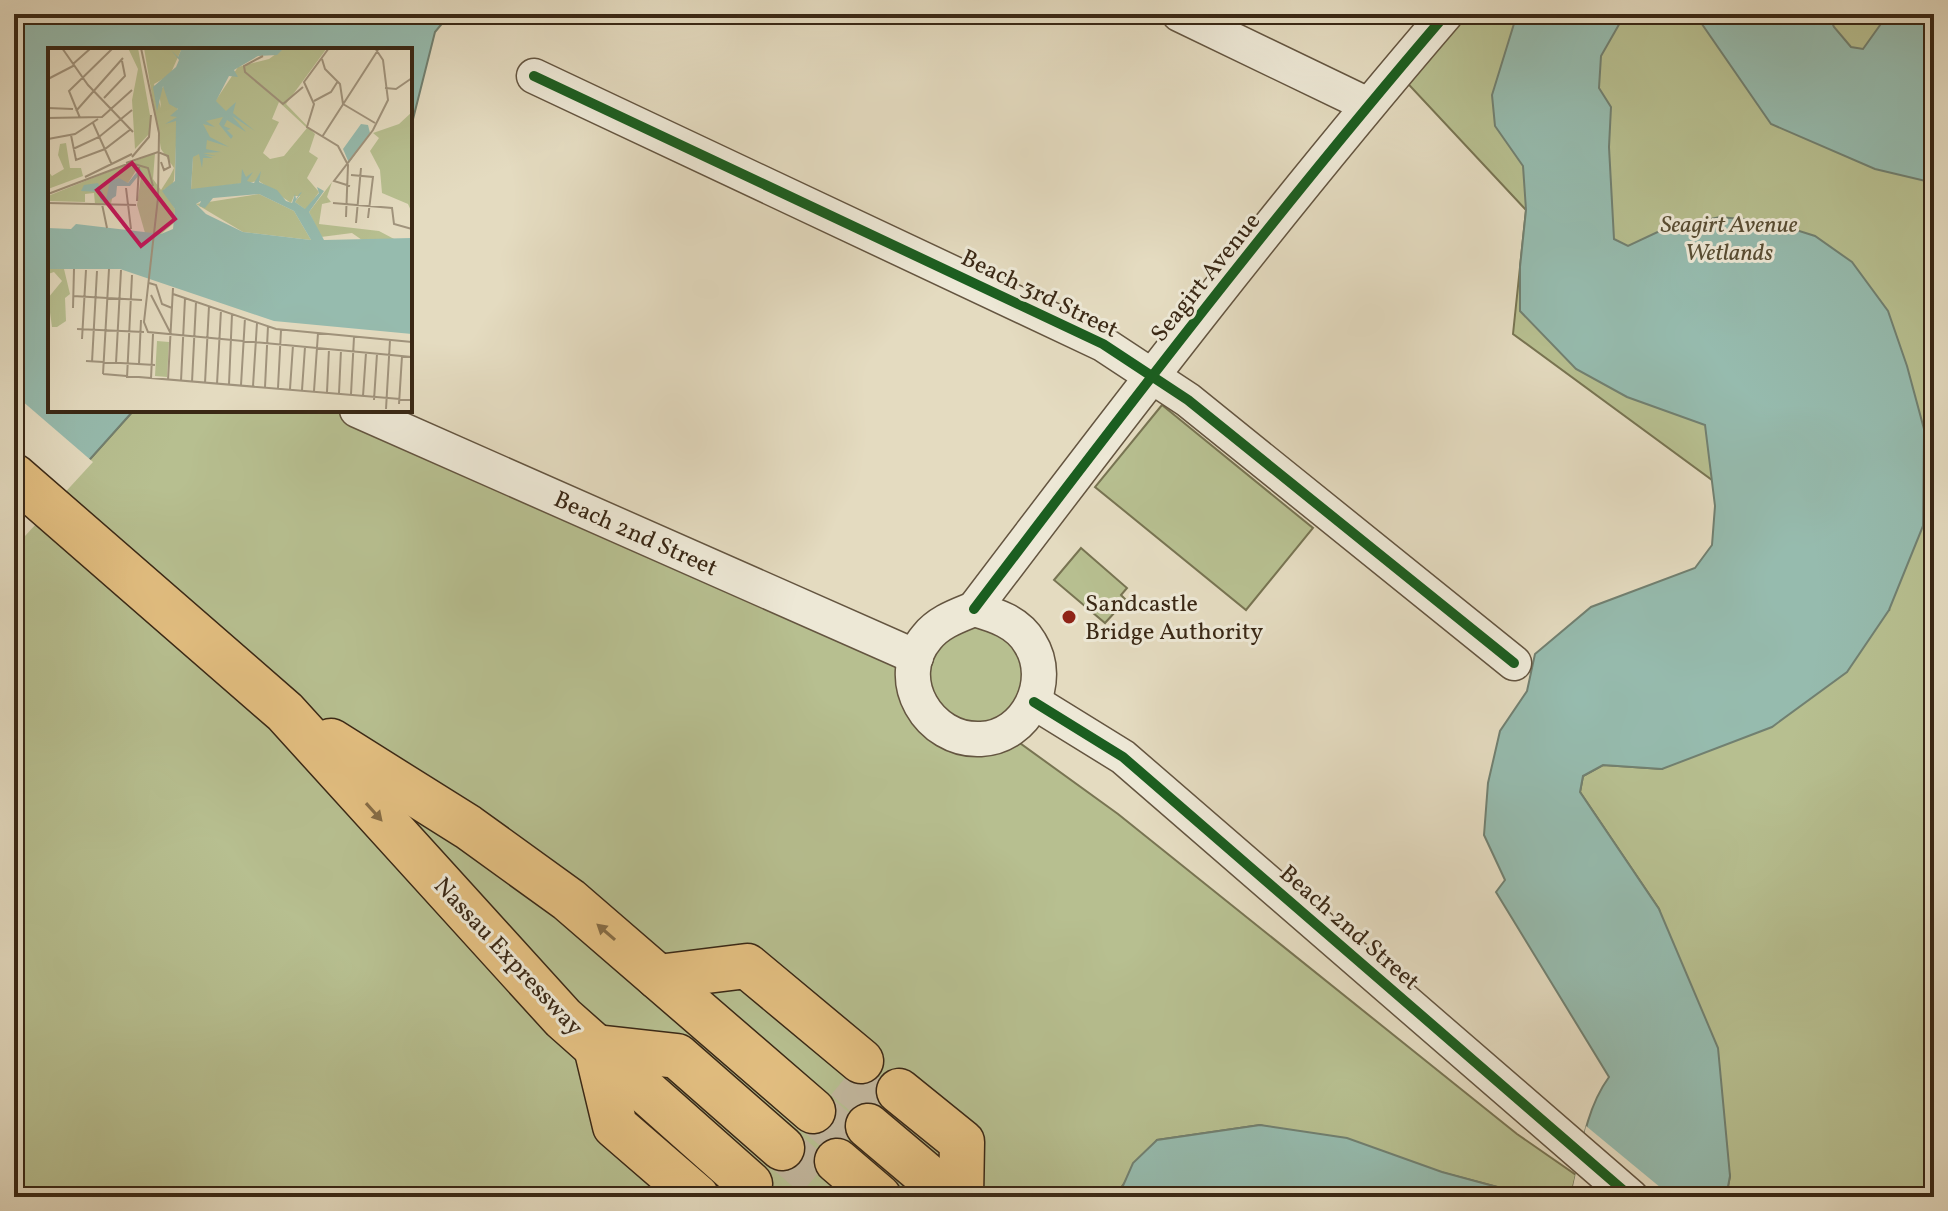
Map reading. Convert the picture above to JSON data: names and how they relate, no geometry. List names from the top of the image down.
{
  "streets": {
    "highway": ["Nassau Expressway"],
    "street": ["Seagirt Avenue", "Beach 3rd Street", "Beach 2nd Street"]
  },
  "crossings": [
    ["Seagirt Avenue", "Beach 3rd Street"],
    ["Seagirt Avenue", "Beach 2nd Street"]
  ],
  "parks": ["Seagirt Avenue Wetlands"],
  "places": ["Sandcastle Bridge Authority"]
}
